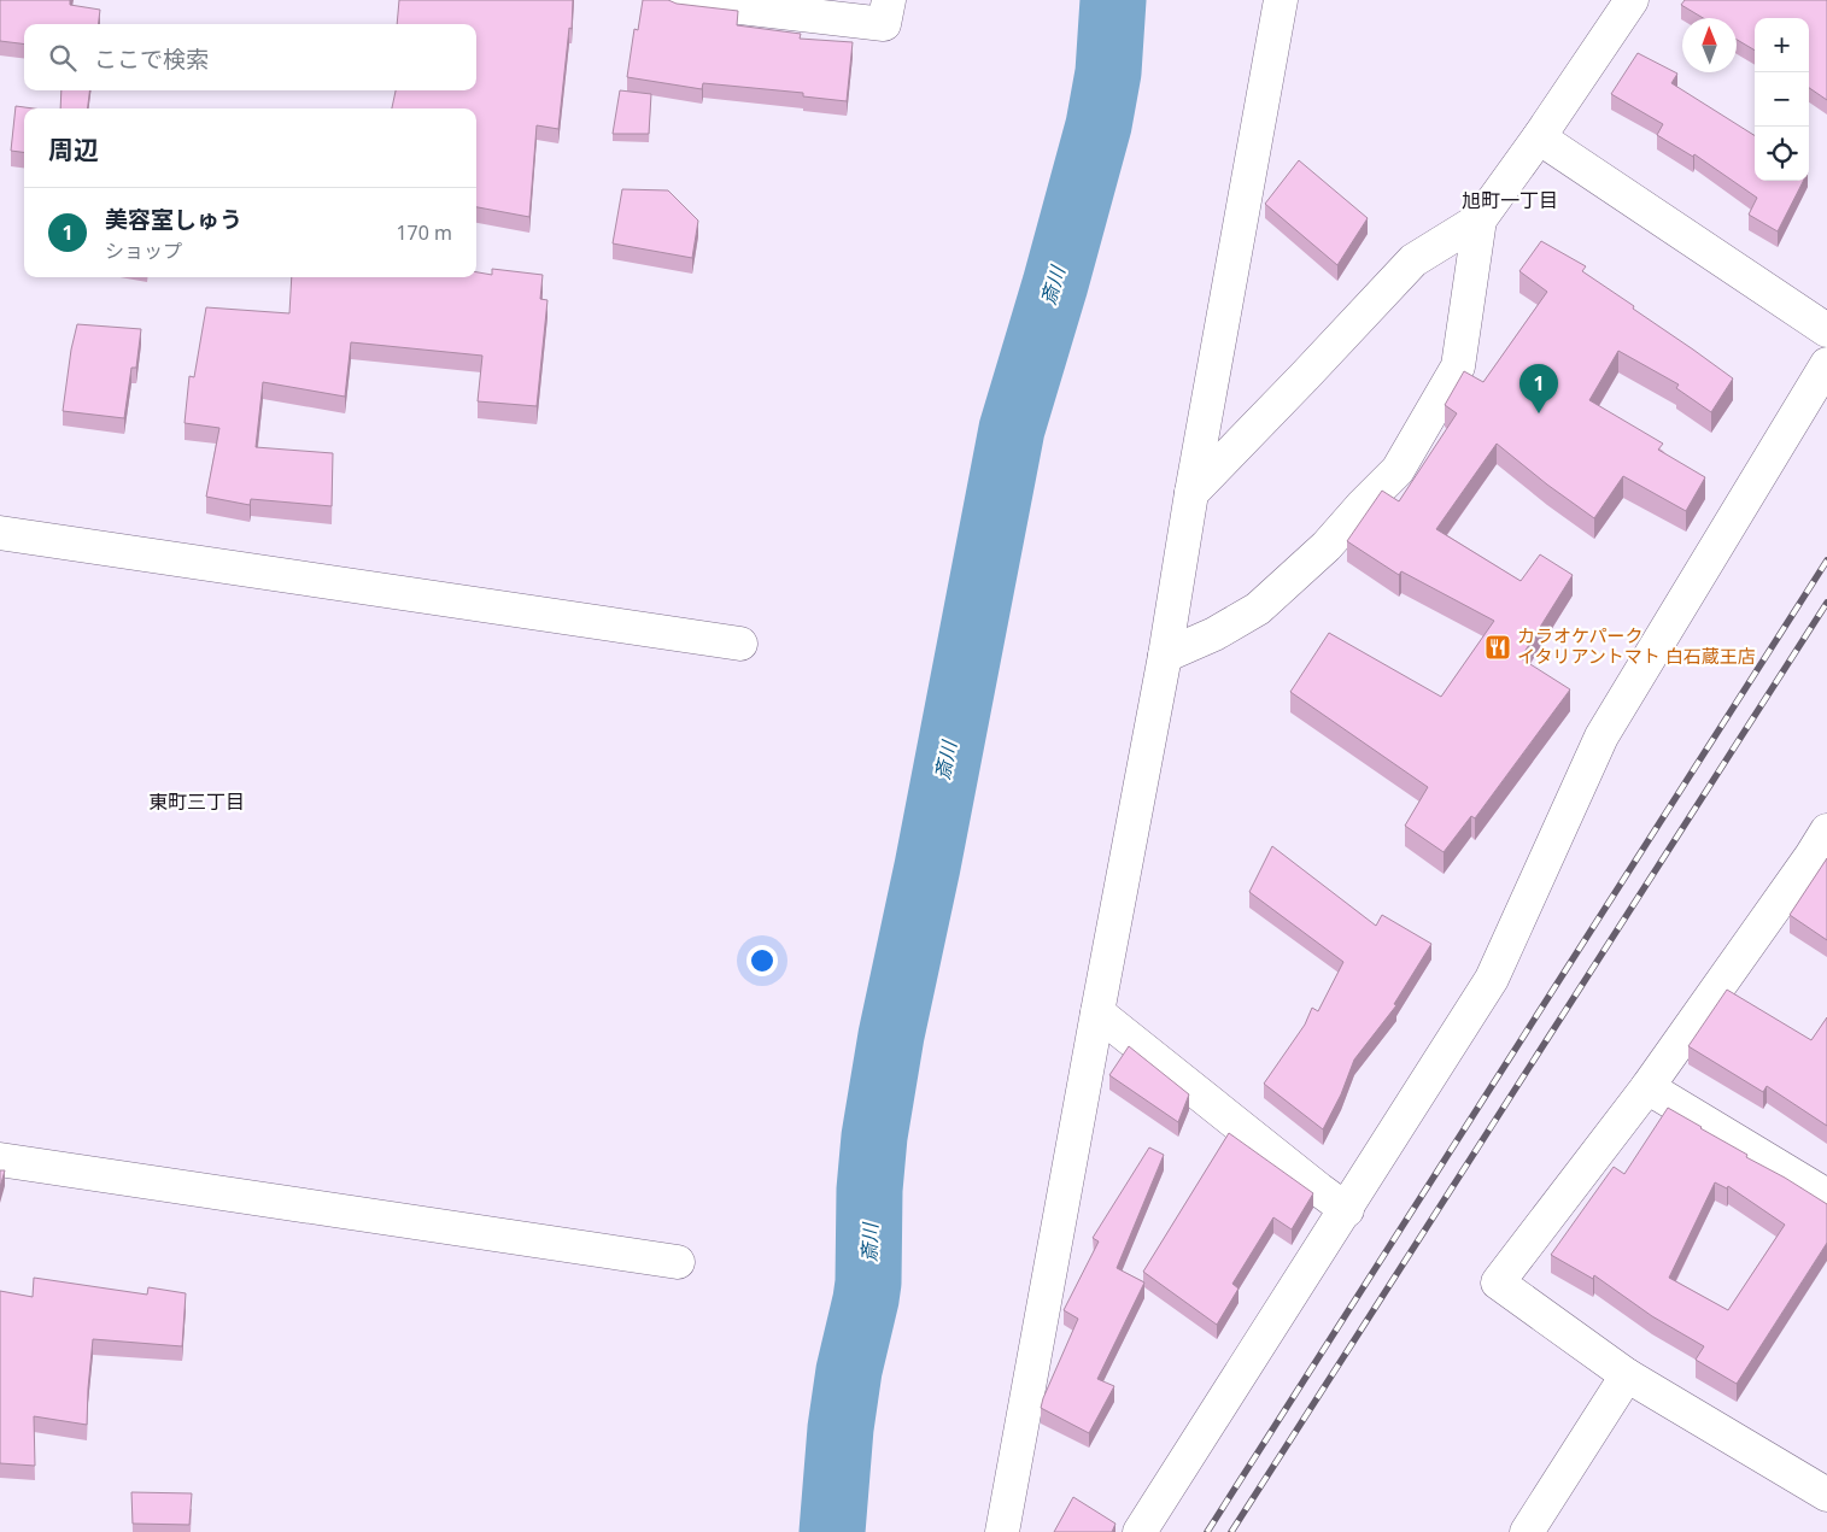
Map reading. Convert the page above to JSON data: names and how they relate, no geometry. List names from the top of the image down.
{
  "districts": ["旭町一丁目", "東町三丁目"],
  "water": ["斎川"],
  "places": {
    "restaurant": ["カラオケパーク イタリアントマト 白石蔵王店"]
  },
  "north": "top",
  "page": {
    "map_buttons": ["+", "−"],
    "search": "ここで検索",
    "heading": "周辺",
    "list": [
      {
        "mark": "1",
        "name": "美容室しゅう",
        "note": "ショップ",
        "value": "170 m"
      }
    ],
    "pins": "1"
  }
}
